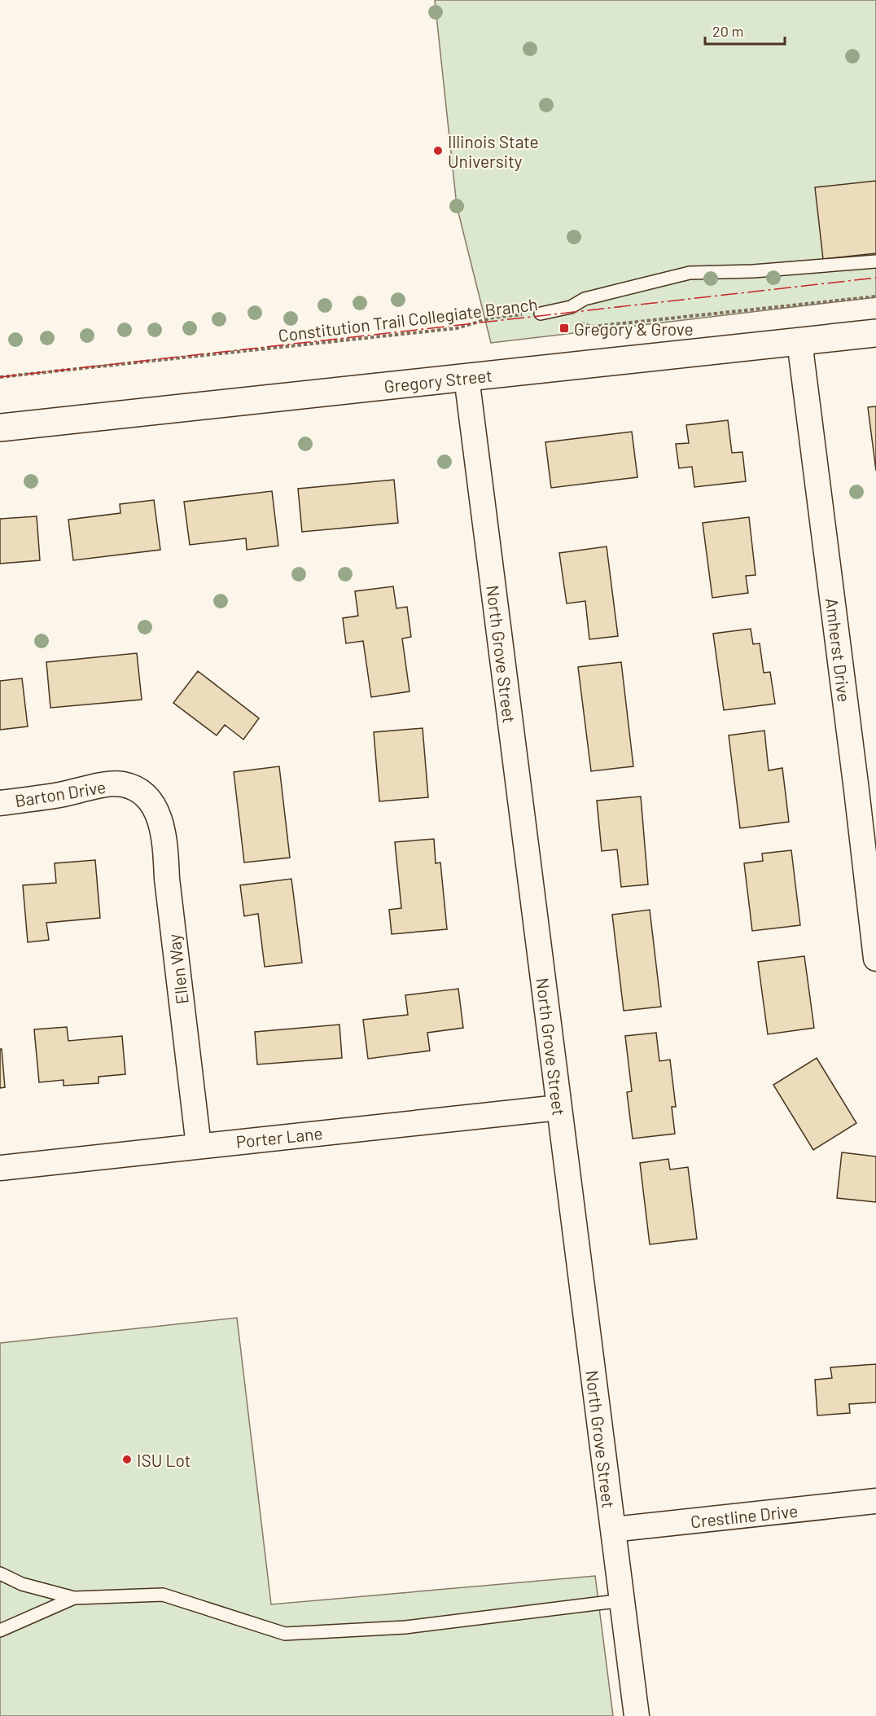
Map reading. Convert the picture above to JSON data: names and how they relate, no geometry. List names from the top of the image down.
{
  "streets": {
    "main road": ["Gregory Street"],
    "street": [
      "Amherst Drive",
      "North Grove Street",
      "Barton Drive",
      "Ellen Way",
      "Porter Lane",
      "Crestline Drive"
    ],
    "path": ["Constitution Trail Collegiate Branch"]
  },
  "crossings": [
    ["Gregory Street", "Amherst Drive"],
    ["Gregory Street", "North Grove Street"],
    ["North Grove Street", "Porter Lane"],
    ["North Grove Street", "Crestline Drive"],
    ["Barton Drive", "Ellen Way"],
    ["Ellen Way", "Porter Lane"]
  ],
  "places": {
    "other": ["Illinois State University", "ISU Lot"],
    "transit": ["Gregory & Grove"]
  },
  "scale_bar": "20 m"
}
